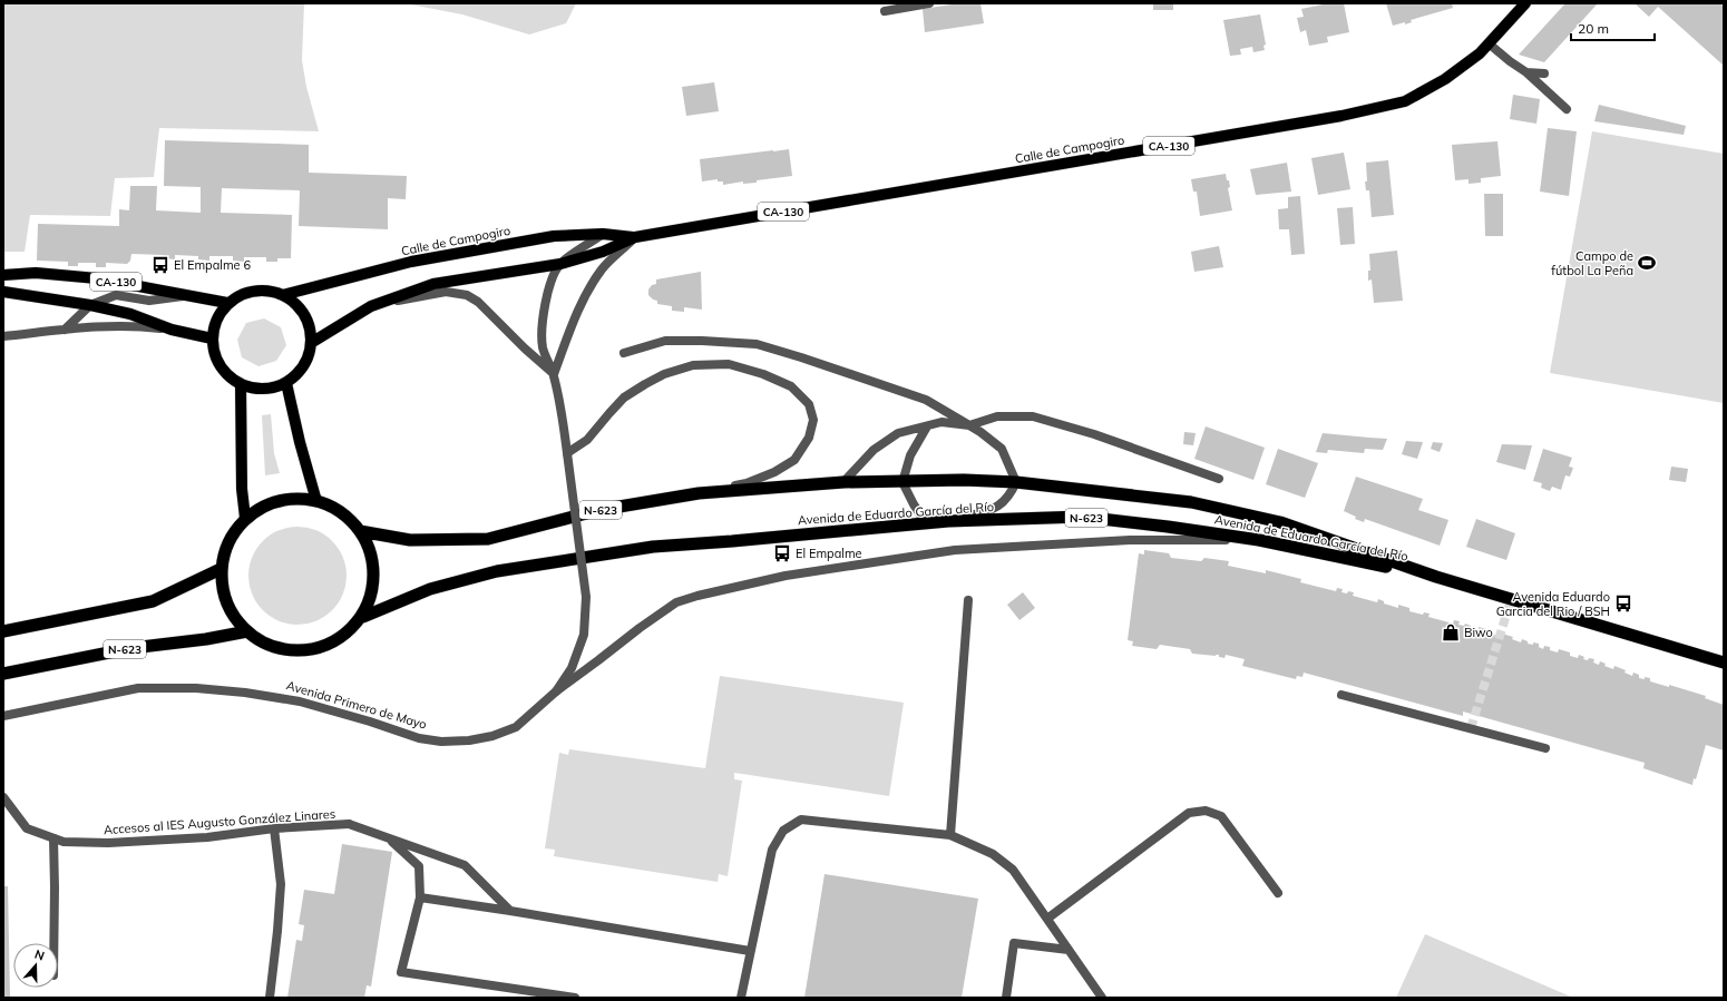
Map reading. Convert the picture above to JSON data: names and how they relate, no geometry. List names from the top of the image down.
{
  "streets": {
    "highway": ["N-623", "Avenida de Eduardo García del Río"],
    "main road": ["CA-130", "Calle de Campogiro"],
    "street": ["Avenida Primero de Mayo", "Accesos al IES Augusto González Linares"]
  },
  "crossings": [
    ["CA-130", "Calle de Campogiro"],
    ["Calle de Campogiro", "Avenida Primero de Mayo"],
    ["N-623", "Avenida de Eduardo García del Río"],
    ["Avenida de Eduardo García del Río", "Avenida Primero de Mayo"]
  ],
  "places": {
    "sports": ["Campo de fútbol La Peña"],
    "bus stop": ["El Empalme 6", "El Empalme", "Avenida Eduardo Garcia del Rio / BSH"],
    "shop": ["Biwo"]
  },
  "scale_bar": "20 m",
  "north": "top"
}
